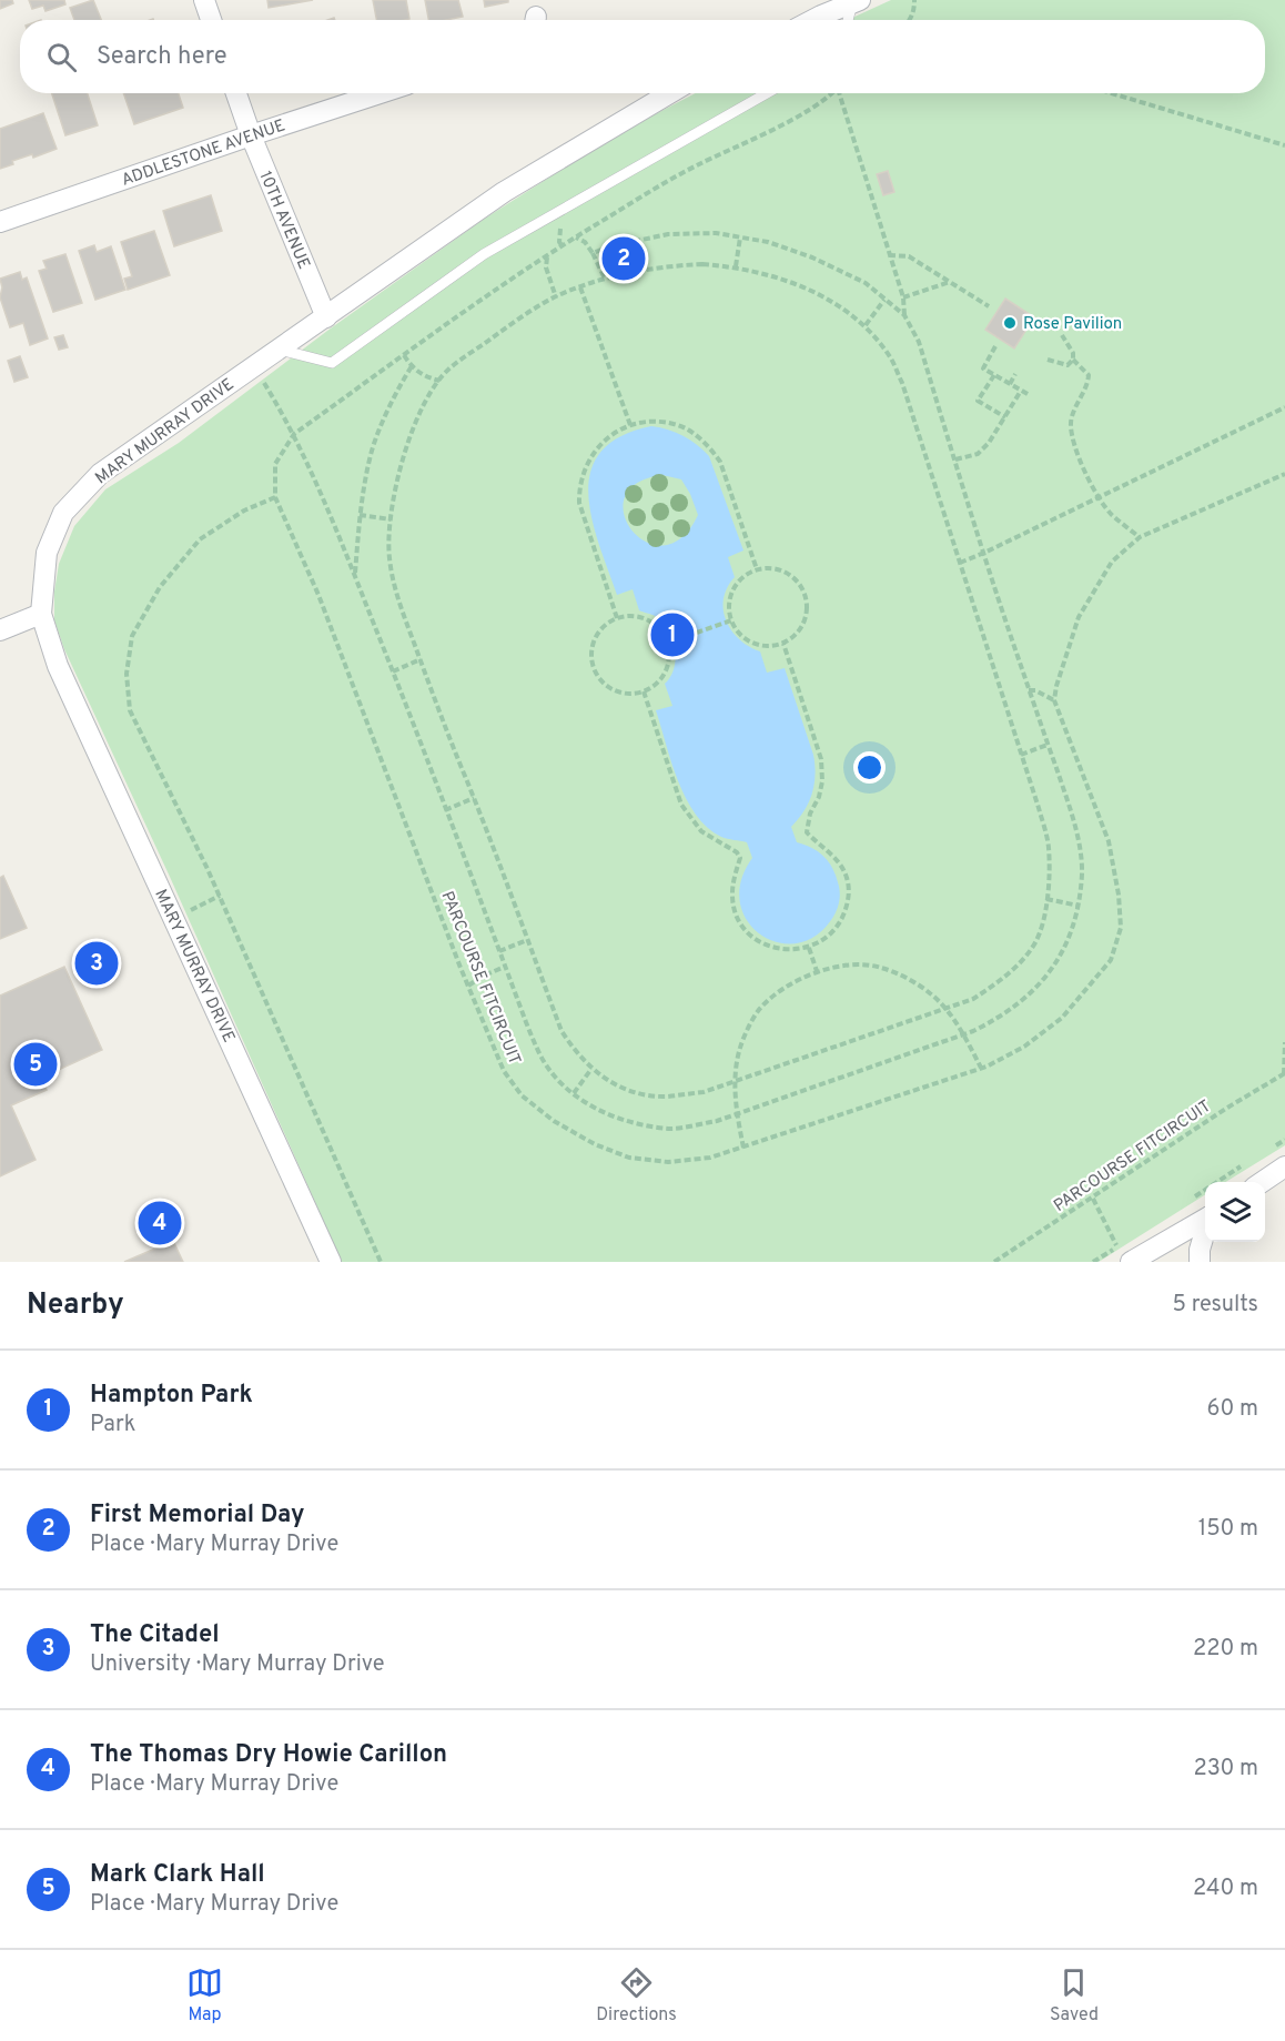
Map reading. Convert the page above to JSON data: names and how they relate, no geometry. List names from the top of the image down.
{
  "streets": {
    "street": ["ADDLESTONE AVENUE", "10TH AVENUE", "MARY MURRAY DRIVE"],
    "path": ["PARCOURSE FITCIRCUIT"]
  },
  "crossings": [
    ["ADDLESTONE AVENUE", "10TH AVENUE"],
    ["10TH AVENUE", "MARY MURRAY DRIVE"]
  ],
  "places": ["Rose Pavilion"],
  "page": {
    "search": "Search here",
    "pins": [
      "2",
      "1",
      "3",
      "5",
      "4"
    ],
    "heading": ["Nearby", "5 results"],
    "list": [
      {
        "mark": "1",
        "name": "Hampton Park",
        "note": "Park",
        "value": "60 m"
      },
      {
        "mark": "2",
        "name": "First Memorial Day",
        "note": "Place · Mary Murray Drive",
        "value": "150 m"
      },
      {
        "mark": "3",
        "name": "The Citadel",
        "note": "University · Mary Murray Drive",
        "value": "220 m"
      },
      {
        "mark": "4",
        "name": "The Thomas Dry Howie Carillon",
        "note": "Place · Mary Murray Drive",
        "value": "230 m"
      },
      {
        "mark": "5",
        "name": "Mark Clark Hall",
        "note": "Place · Mary Murray Drive",
        "value": "240 m"
      }
    ],
    "nav": ["Map", "Directions", "Saved"]
  }
}
